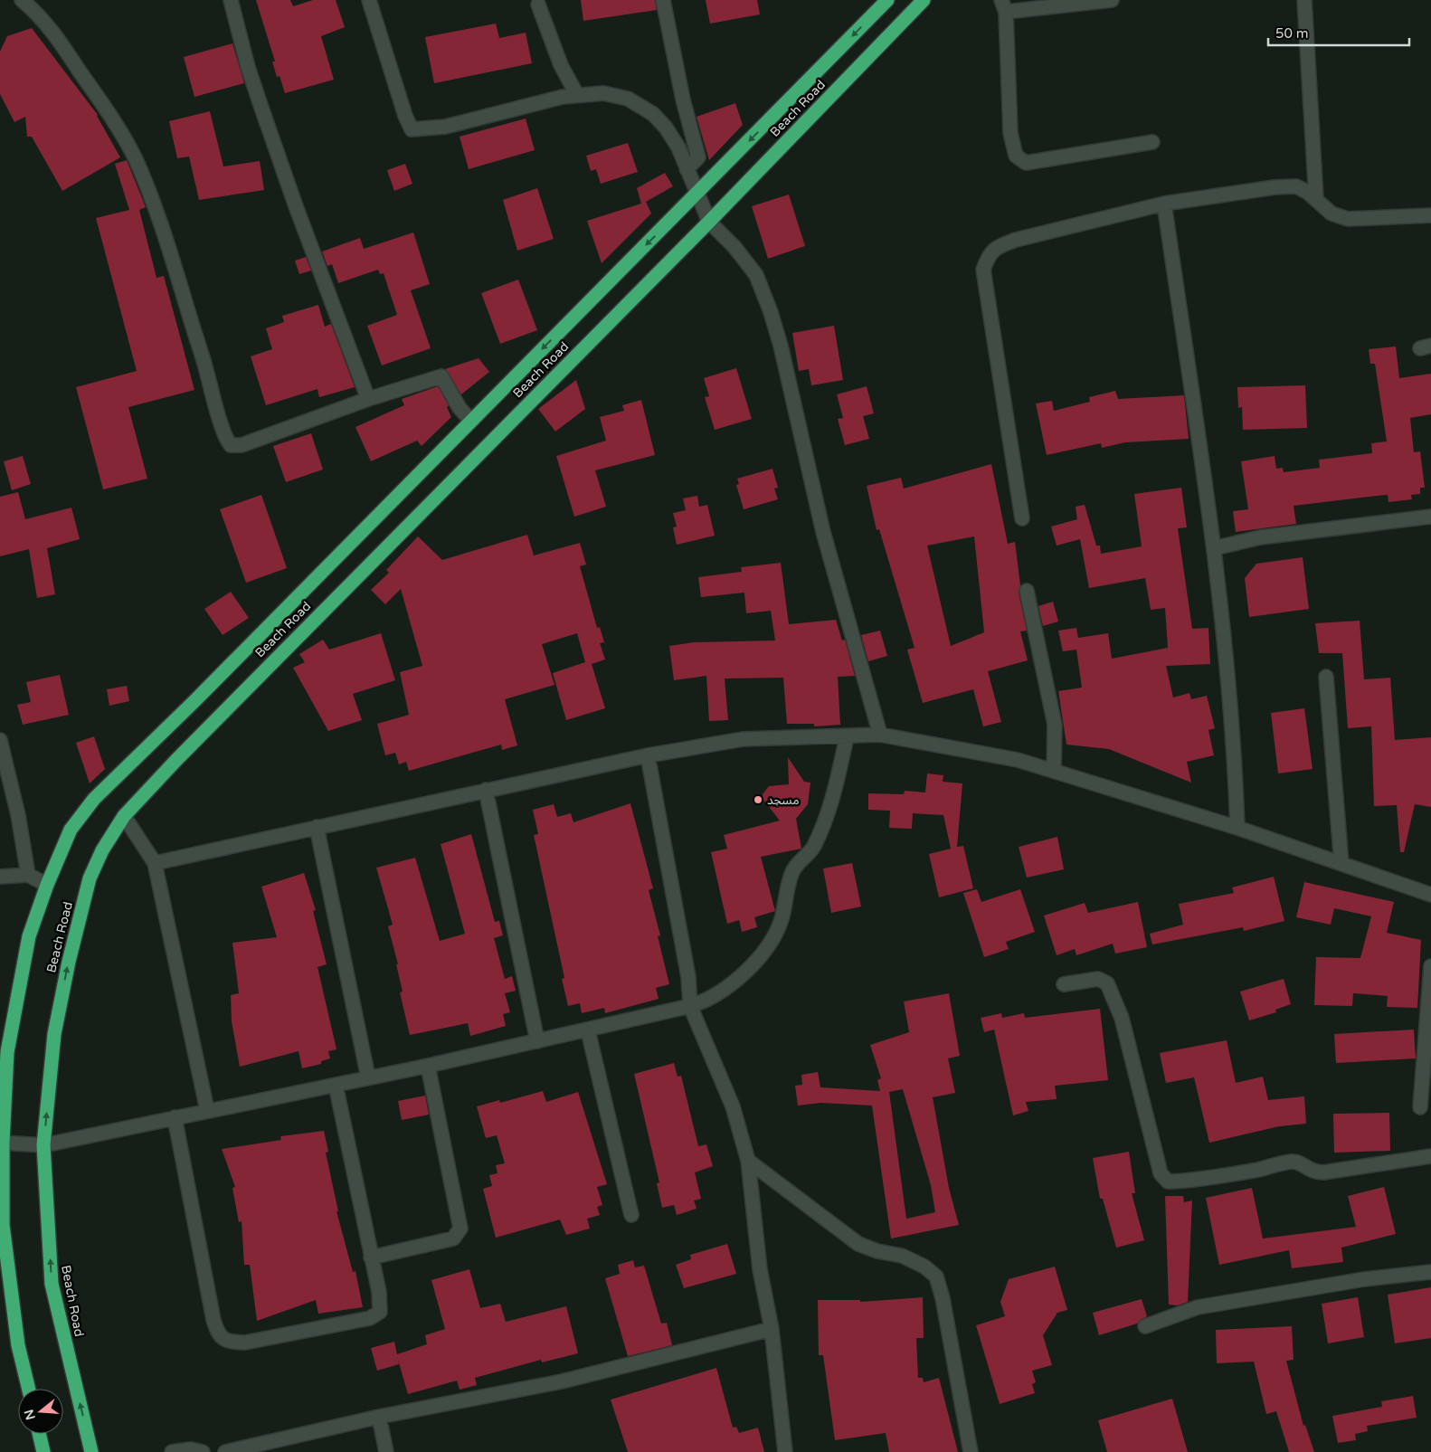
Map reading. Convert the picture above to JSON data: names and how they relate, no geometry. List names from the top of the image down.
{
  "streets": {
    "highway": ["Beach Road"]
  },
  "places": ["مسجد"],
  "scale_bar": "50 m",
  "north": "left"
}
